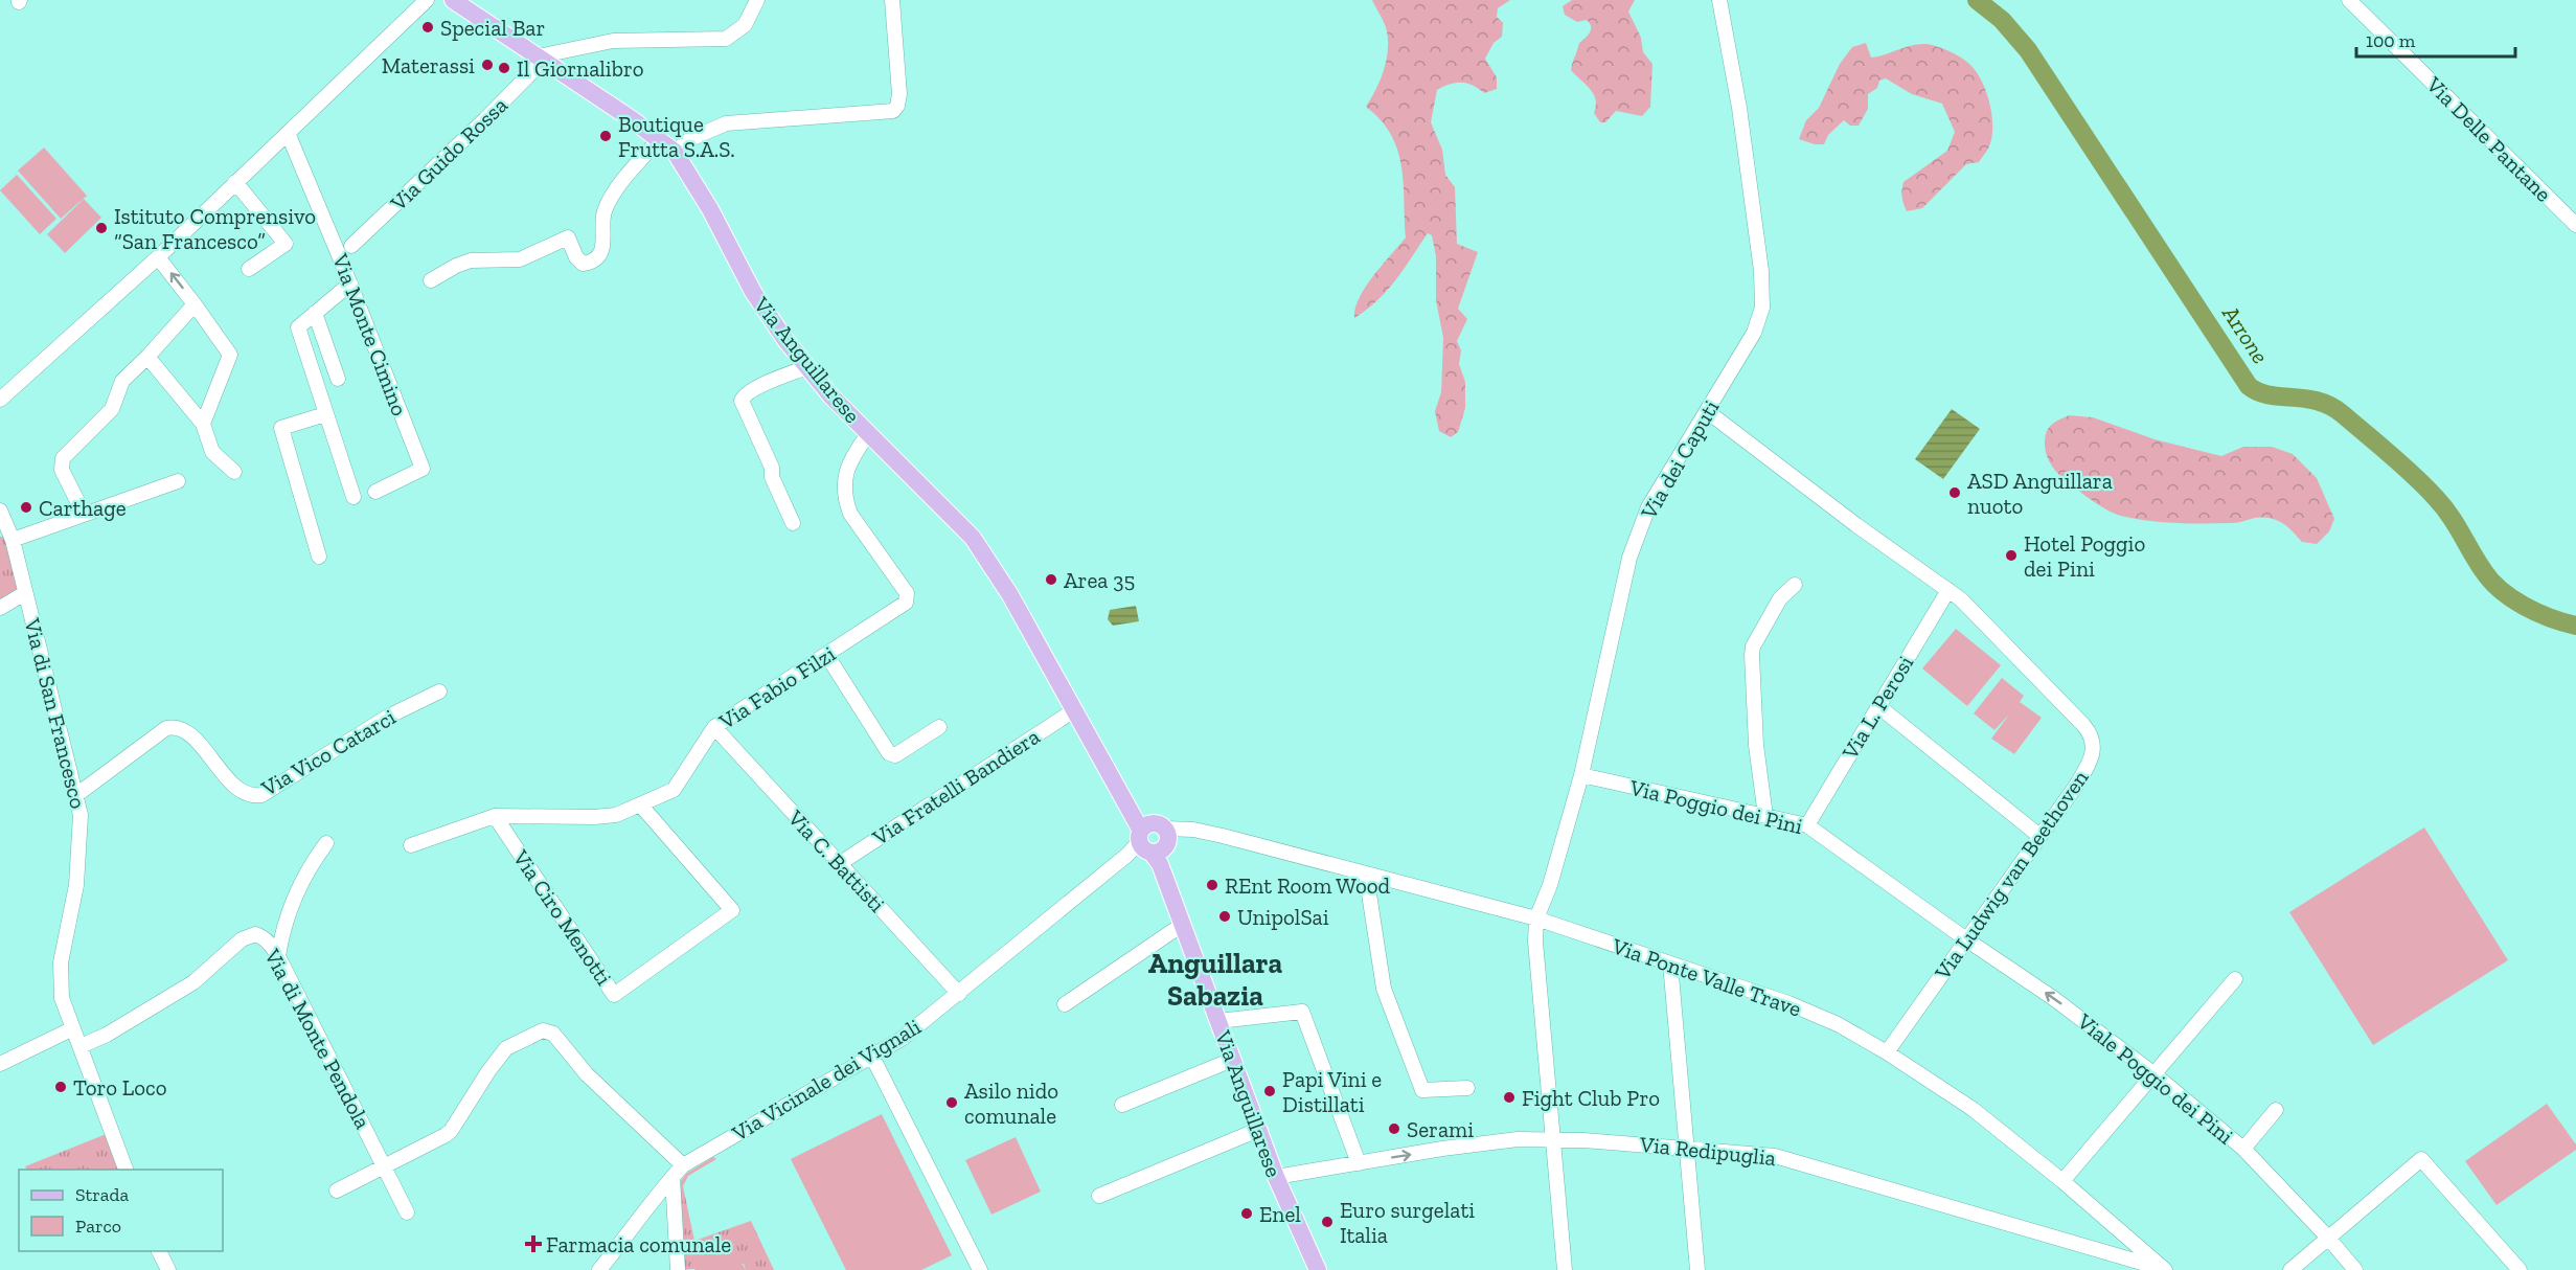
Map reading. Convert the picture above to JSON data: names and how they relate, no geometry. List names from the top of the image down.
{
  "streets": {
    "main road": ["Via Anguillarese"],
    "street": [
      "Via Delle Pantane",
      "Via Guido Rossa",
      "Via Monte Cimino",
      "Via dei Caputi",
      "Via Fabio Filzi",
      "Via L. Perosi",
      "Via di San Francesco",
      "Via Vico Catarci",
      "Via Fratelli Bandiera",
      "Via Poggio dei Pini",
      "Via C. Battisti",
      "Via Ludwig van Beethoven",
      "Via Ciro Menotti",
      "Via Ponte Valle Trave",
      "Via di Monte Pendola",
      "Viale Poggio dei Pini",
      "Via Vicinale dei Vignali",
      "Via Redipuglia"
    ]
  },
  "crossings": [
    ["Via Guido Rossa", "Via Anguillarese"],
    ["Via Anguillarese", "Via Fabio Filzi"],
    ["Via Anguillarese", "Via Fratelli Bandiera"],
    ["Via Anguillarese", "Via Ponte Valle Trave"],
    ["Via Anguillarese", "Via Vicinale dei Vignali"],
    ["Via Anguillarese", "Via Redipuglia"],
    ["Via dei Caputi", "Via Poggio dei Pini"],
    ["Via dei Caputi", "Via Ludwig van Beethoven"],
    ["Via dei Caputi", "Via Ponte Valle Trave"],
    ["Via Fabio Filzi", "Via C. Battisti"],
    ["Via Fabio Filzi", "Via Ciro Menotti"],
    ["Via L. Perosi", "Via Poggio dei Pini"],
    ["Via L. Perosi", "Via Ludwig van Beethoven"],
    ["Via di San Francesco", "Via Vico Catarci"],
    ["Via di San Francesco", "Via di Monte Pendola"],
    ["Via Fratelli Bandiera", "Via C. Battisti"],
    ["Via Poggio dei Pini", "Via Ludwig van Beethoven"],
    ["Via Poggio dei Pini", "Viale Poggio dei Pini"],
    ["Via C. Battisti", "Via Vicinale dei Vignali"],
    ["Via Ludwig van Beethoven", "Via Ponte Valle Trave"],
    ["Via Ludwig van Beethoven", "Viale Poggio dei Pini"],
    ["Via Ponte Valle Trave", "Via Vicinale dei Vignali"],
    ["Via Ponte Valle Trave", "Via Redipuglia"]
  ],
  "one_way": ["Viale Poggio dei Pini"],
  "districts": ["Anguillara Sabazia"],
  "water": ["Arrone"],
  "places": {
    "other": [
      "Special Bar",
      "Materassi",
      "Il Giornalibro",
      "Boutique Frutta S.A.S.",
      "Istituto Comprensivo “San Francesco”",
      "ASD Anguillara nuoto",
      "Carthage",
      "Hotel Poggio dei Pini",
      "Area 35",
      "REnt Room Wood",
      "UnipolSai",
      "Toro Loco",
      "Papi Vini e Distillati",
      "Fight Club Pro",
      "Asilo nido comunale",
      "Serami",
      "Enel",
      "Euro surgelati Italia"
    ],
    "health": ["Farmacia comunale"]
  },
  "legend": ["Strada", "Parco"],
  "scale_bar": "100 m"
}
